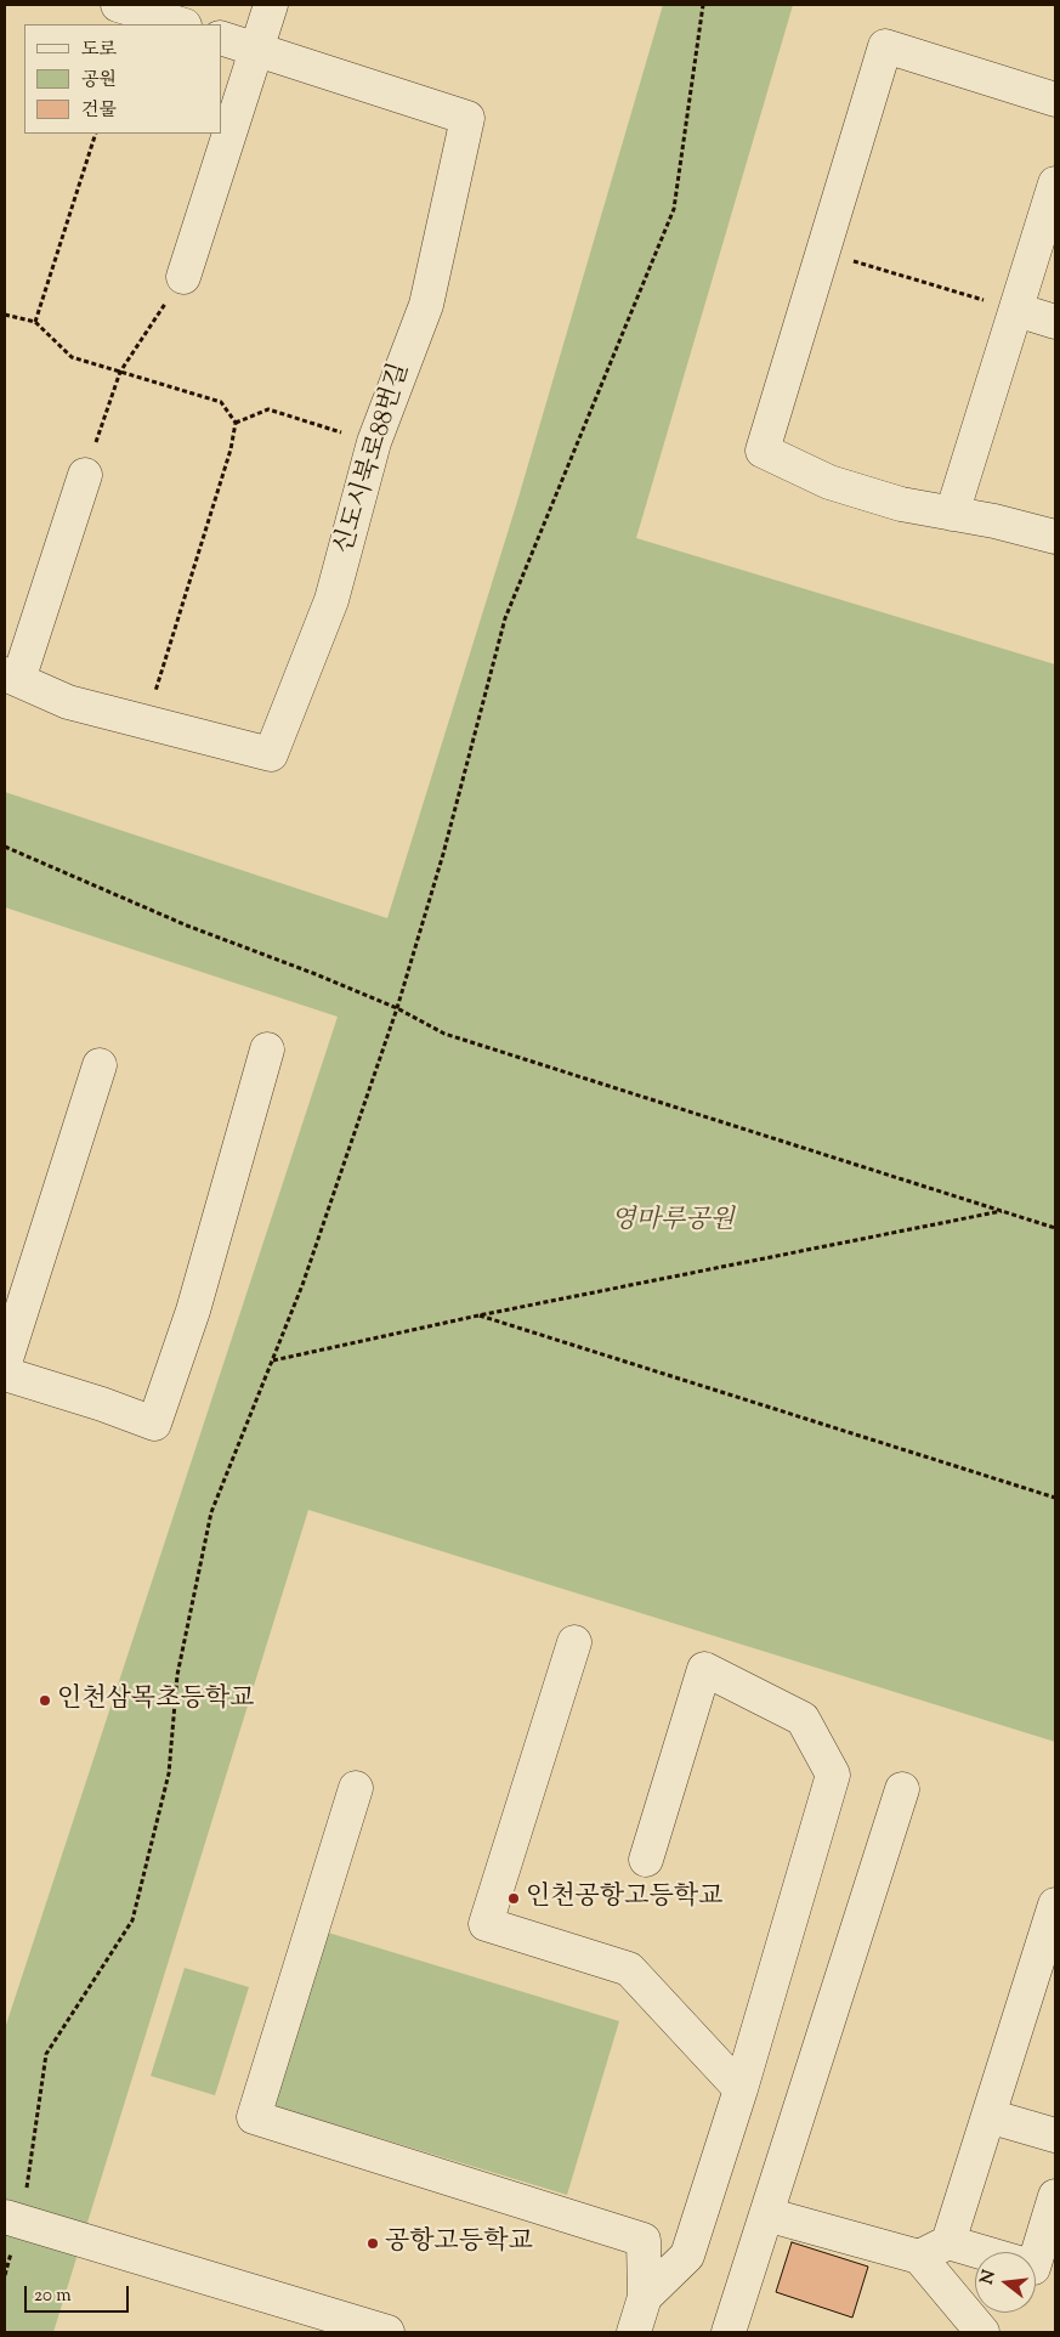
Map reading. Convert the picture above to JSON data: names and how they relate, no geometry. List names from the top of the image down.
{
  "streets": {
    "street": ["신도시북로88번길"]
  },
  "parks": ["영마루공원"],
  "places": ["인천삼목초등학교", "인천공항고등학교", "공항고등학교"],
  "legend": ["도로", "공원", "건물"],
  "scale_bar": "20 m",
  "north": "left"
}
